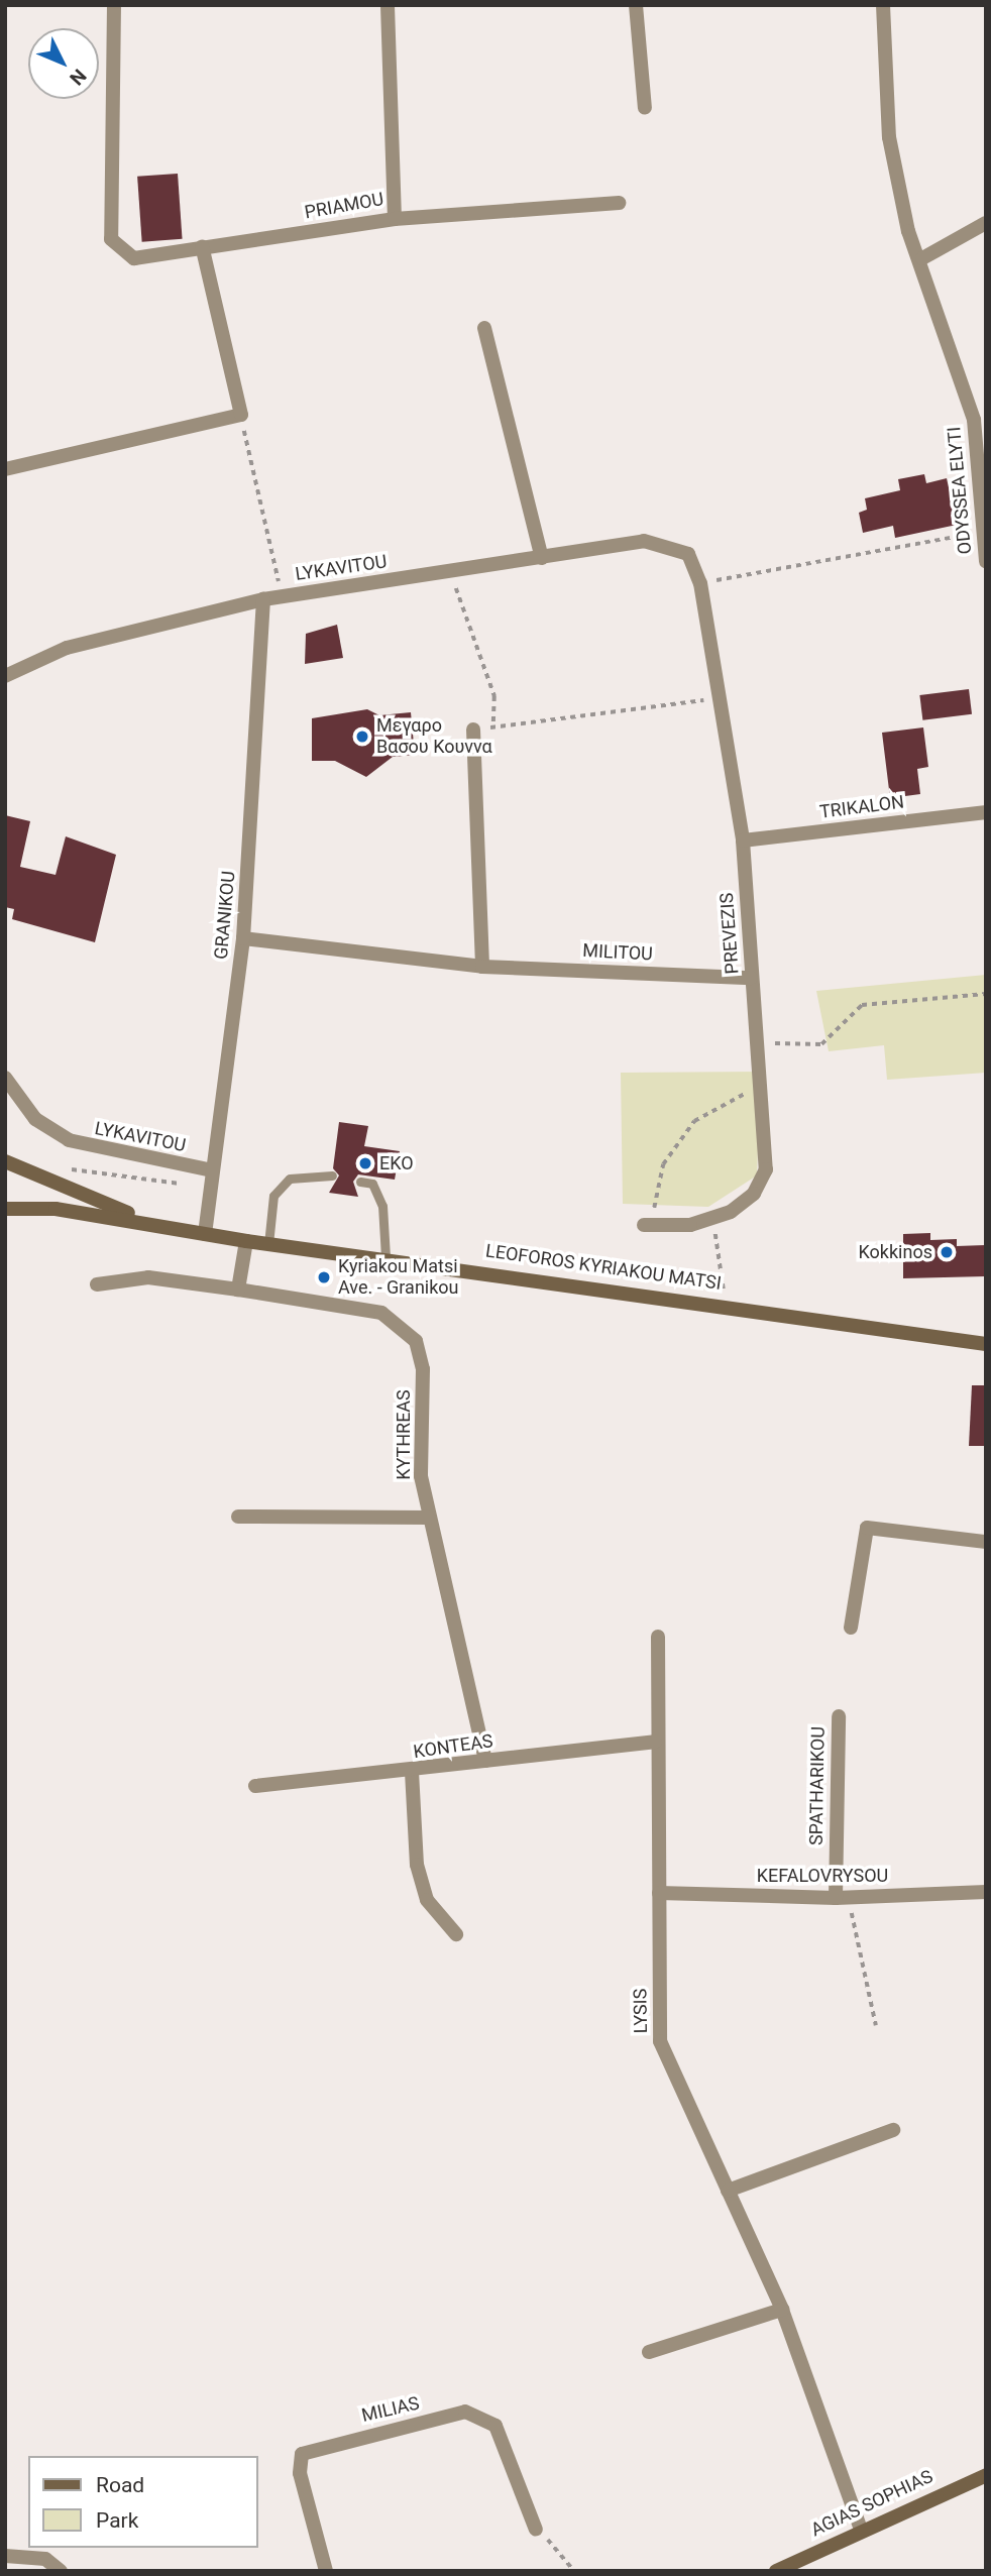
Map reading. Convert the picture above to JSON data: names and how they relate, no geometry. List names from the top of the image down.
{
  "streets": {
    "main road": ["LEOFOROS KYRIAKOU MATSI", "AGIAS SOPHIAS"],
    "street": [
      "PRIAMOU",
      "ODYSSEA ELYTI",
      "LYKAVITOU",
      "TRIKALON",
      "GRANIKOU",
      "PREVEZIS",
      "MILITOU",
      "KYTHREAS",
      "KONTEAS",
      "SPATHARIKOU",
      "KEFALOVRYSOU",
      "LYSIS",
      "MILIAS"
    ]
  },
  "crossings": [
    ["LYKAVITOU", "GRANIKOU"],
    ["LYKAVITOU", "PREVEZIS"],
    ["TRIKALON", "PREVEZIS"],
    ["GRANIKOU", "MILITOU"],
    ["GRANIKOU", "LEOFOROS KYRIAKOU MATSI"],
    ["PREVEZIS", "MILITOU"],
    ["KYTHREAS", "KONTEAS"],
    ["KONTEAS", "LYSIS"],
    ["SPATHARIKOU", "KEFALOVRYSOU"],
    ["KEFALOVRYSOU", "LYSIS"],
    ["LYSIS", "AGIAS SOPHIAS"]
  ],
  "places": [
    "Μεγαρο Βασου Κουννα",
    "EKO",
    "Kokkinos",
    "Kyriakou Matsi Ave. - Granikou"
  ],
  "legend": ["Road", "Park"],
  "north": "bottom right"
}
